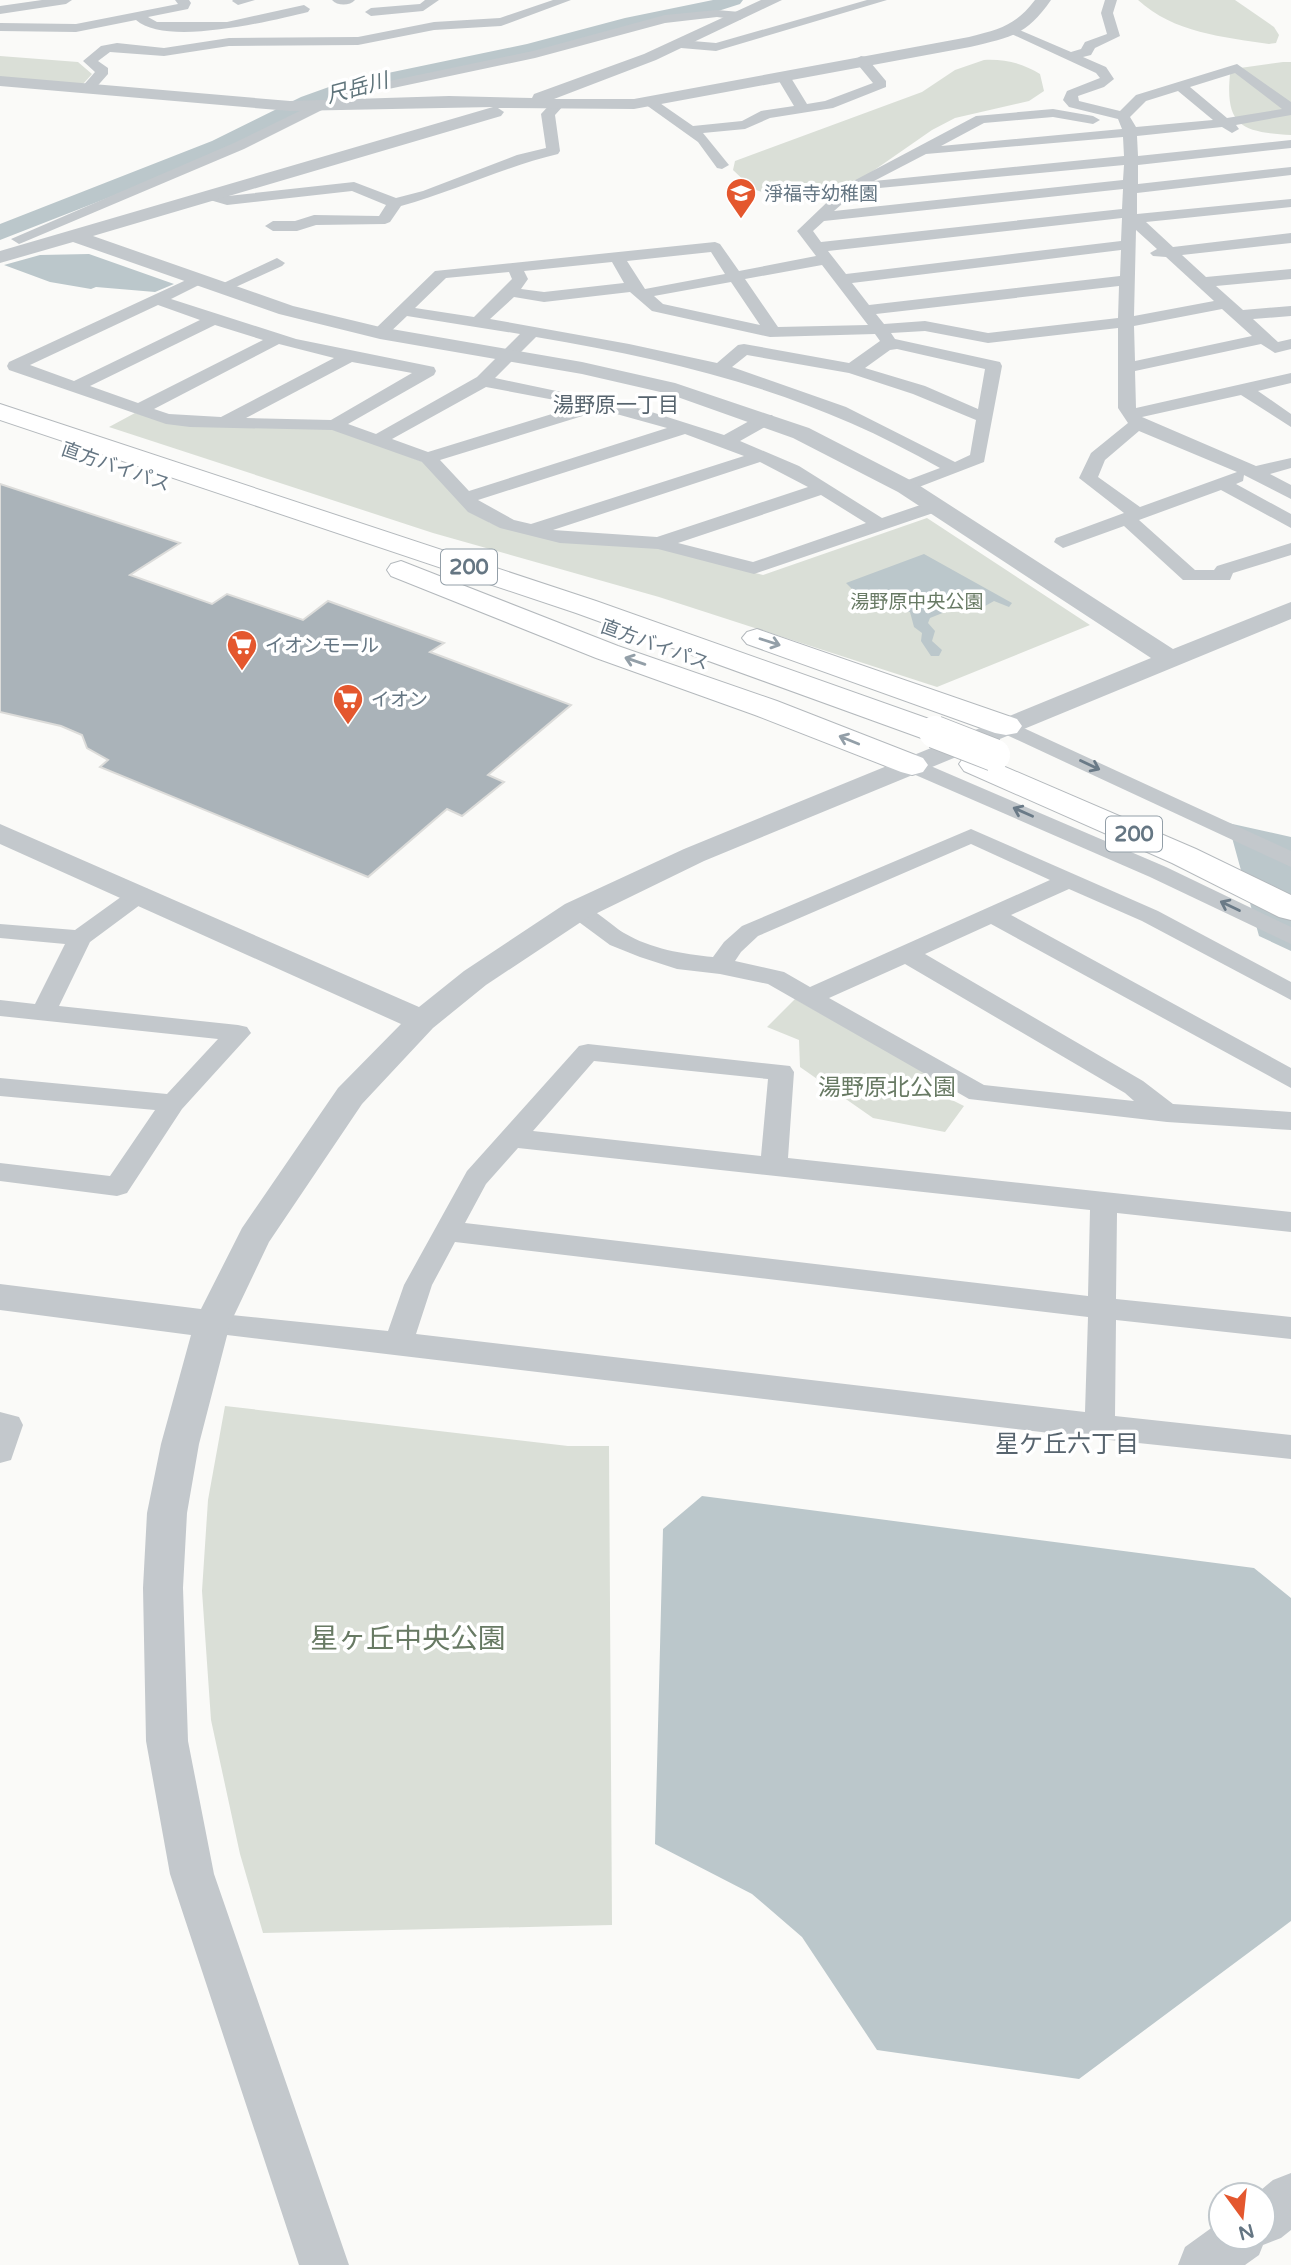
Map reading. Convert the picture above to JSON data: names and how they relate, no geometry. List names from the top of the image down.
{
  "streets": {
    "highway": ["直方バイパス", "200"]
  },
  "districts": ["湯野原一丁目", "星ケ丘六丁目"],
  "water": ["尺岳川"],
  "parks": ["湯野原中央公園", "湯野原北公園", "星ヶ丘中央公園"],
  "places": {
    "school or university": ["淨福寺幼稚園"],
    "supermarket": ["イオンモール", "イオン"]
  },
  "north": "bottom"
}
